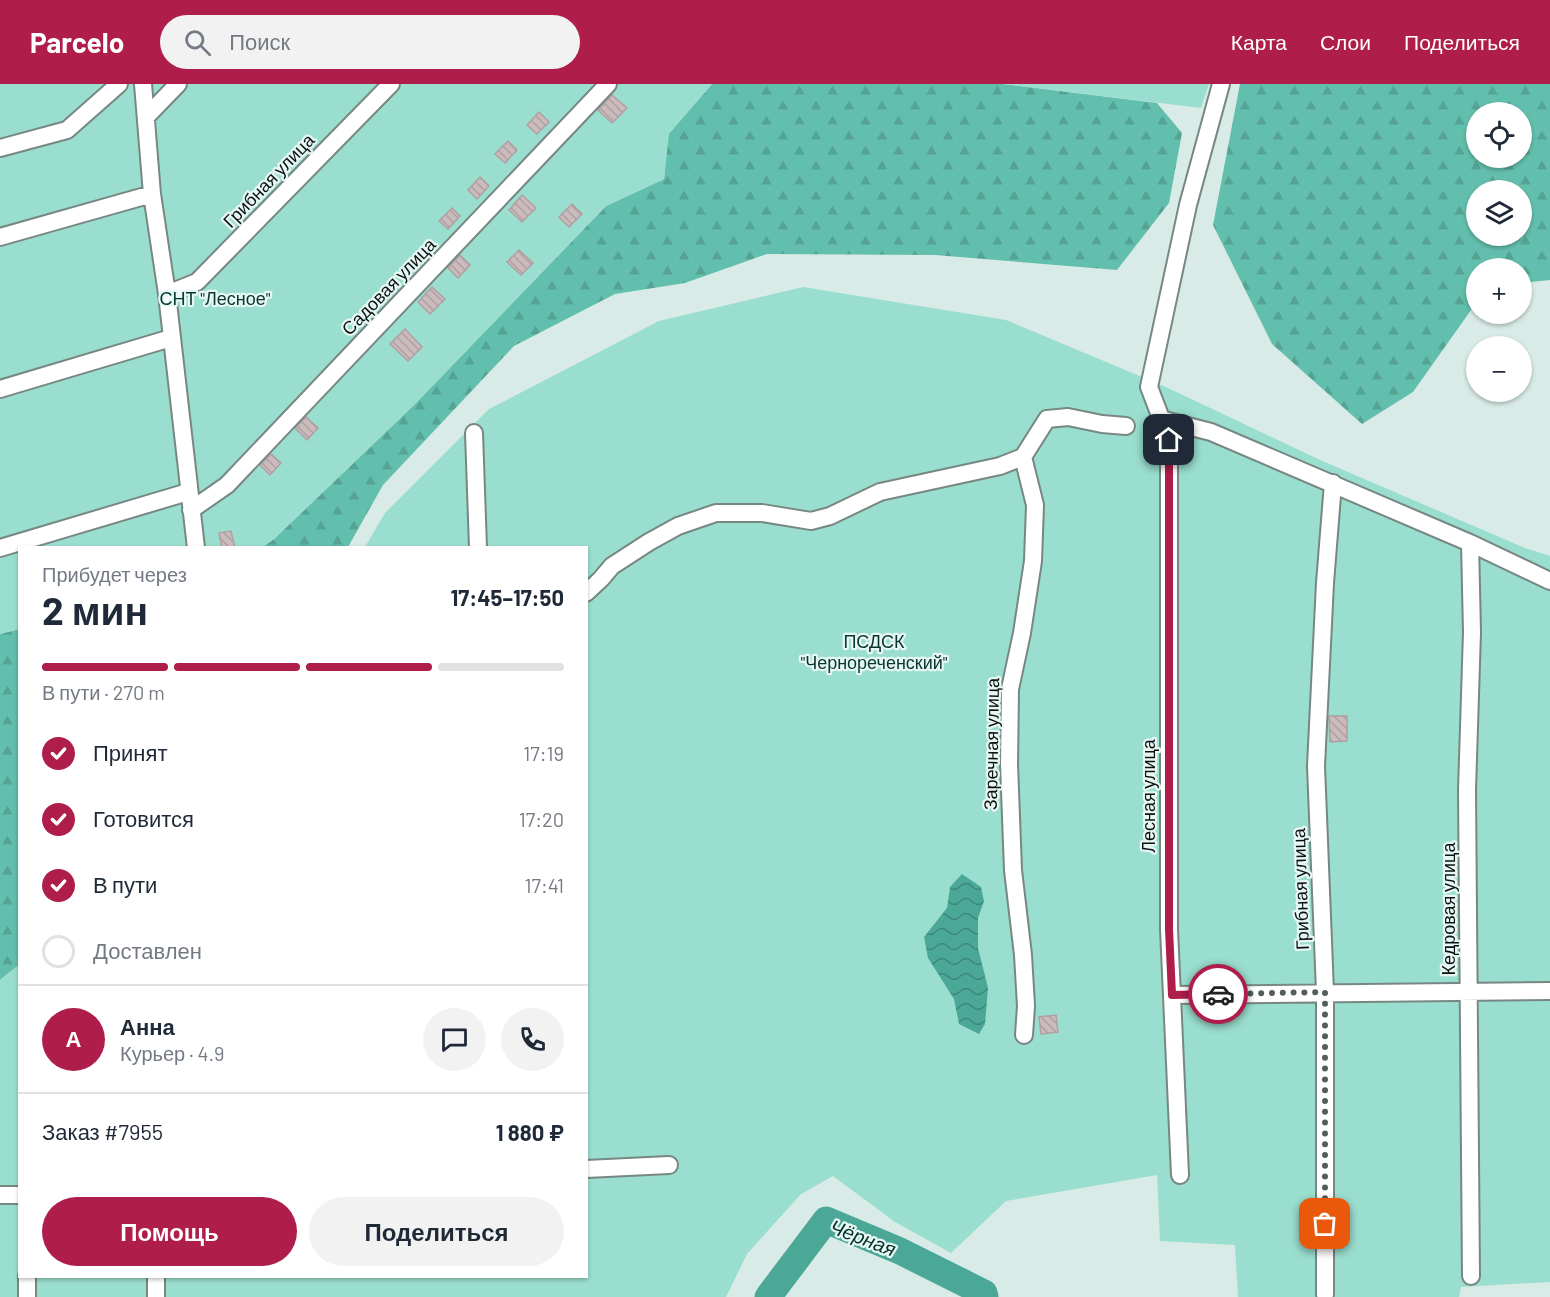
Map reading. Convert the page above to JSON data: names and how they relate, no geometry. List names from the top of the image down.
{
  "streets": {
    "street": [
      "Грибная улица",
      "Садовая улица",
      "Заречная улица",
      "Лесная улица",
      "Кедровая улица"
    ]
  },
  "water": ["Чёрная"],
  "parks": ["СНТ \"Лесное\"", "ПСДСК \"Чернореченский\""],
  "page": {
    "header": "Parcelo",
    "search": "Поиск",
    "nav": ["Карта", "Слои", "Поделиться"],
    "map_buttons": ["+", "−"],
    "heading": ["2 мин", "Прибудет через", "17:45–17:50"],
    "panel": [
      "Анна",
      "Курьер · 4.9",
      "Заказ #7955",
      "1 880 ₽"
    ],
    "bar": "В пути · 270 m",
    "list": [
      ["Принят", "17:19"],
      ["Готовится", "17:20"],
      ["В пути", "17:41"],
      "Доставлен"
    ],
    "round": "А",
    "buttons": ["Помощь", "Поделиться"]
  }
}
